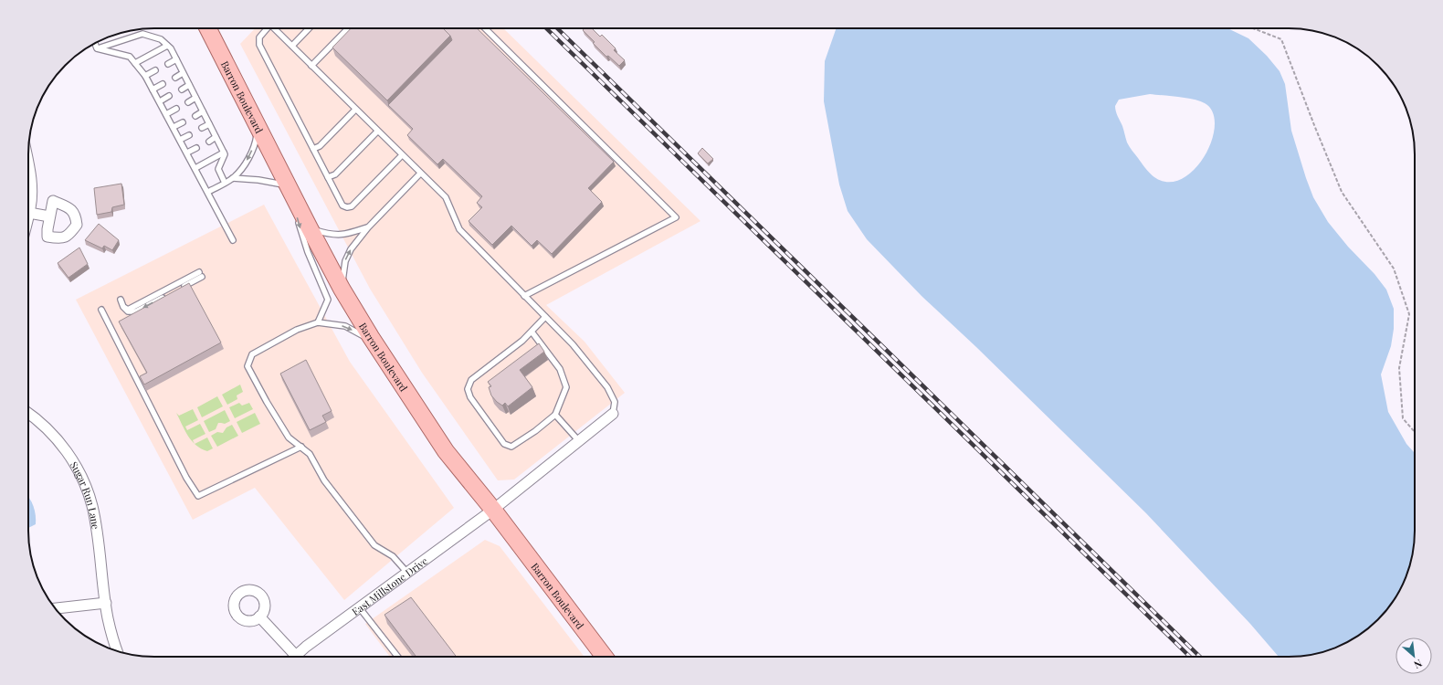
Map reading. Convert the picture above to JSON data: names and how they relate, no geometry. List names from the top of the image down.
{
  "streets": {
    "main road": ["Barron Boulevard"],
    "street": ["Sugar Run Lane", "East Millstone Drive"]
  },
  "crossings": [
    ["Barron Boulevard", "East Millstone Drive"]
  ],
  "north": "bottom right"
}
